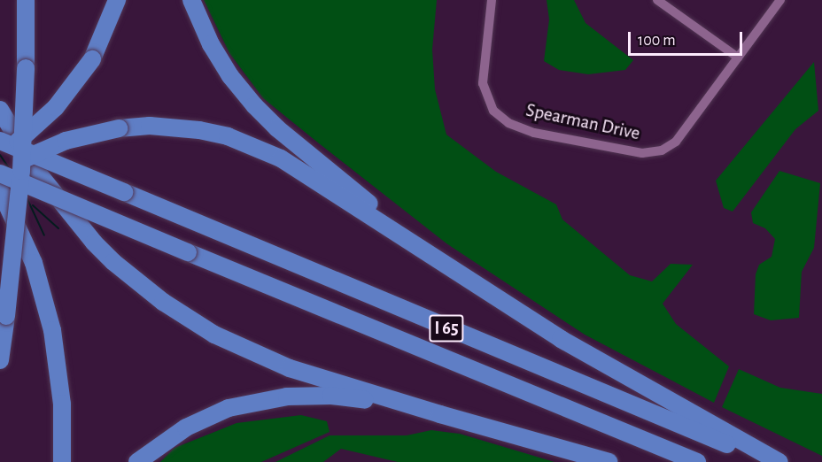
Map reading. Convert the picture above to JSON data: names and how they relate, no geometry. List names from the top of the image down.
{
  "streets": {
    "highway": ["I 65"],
    "street": ["Spearman Drive"]
  },
  "scale_bar": "100 m"
}
